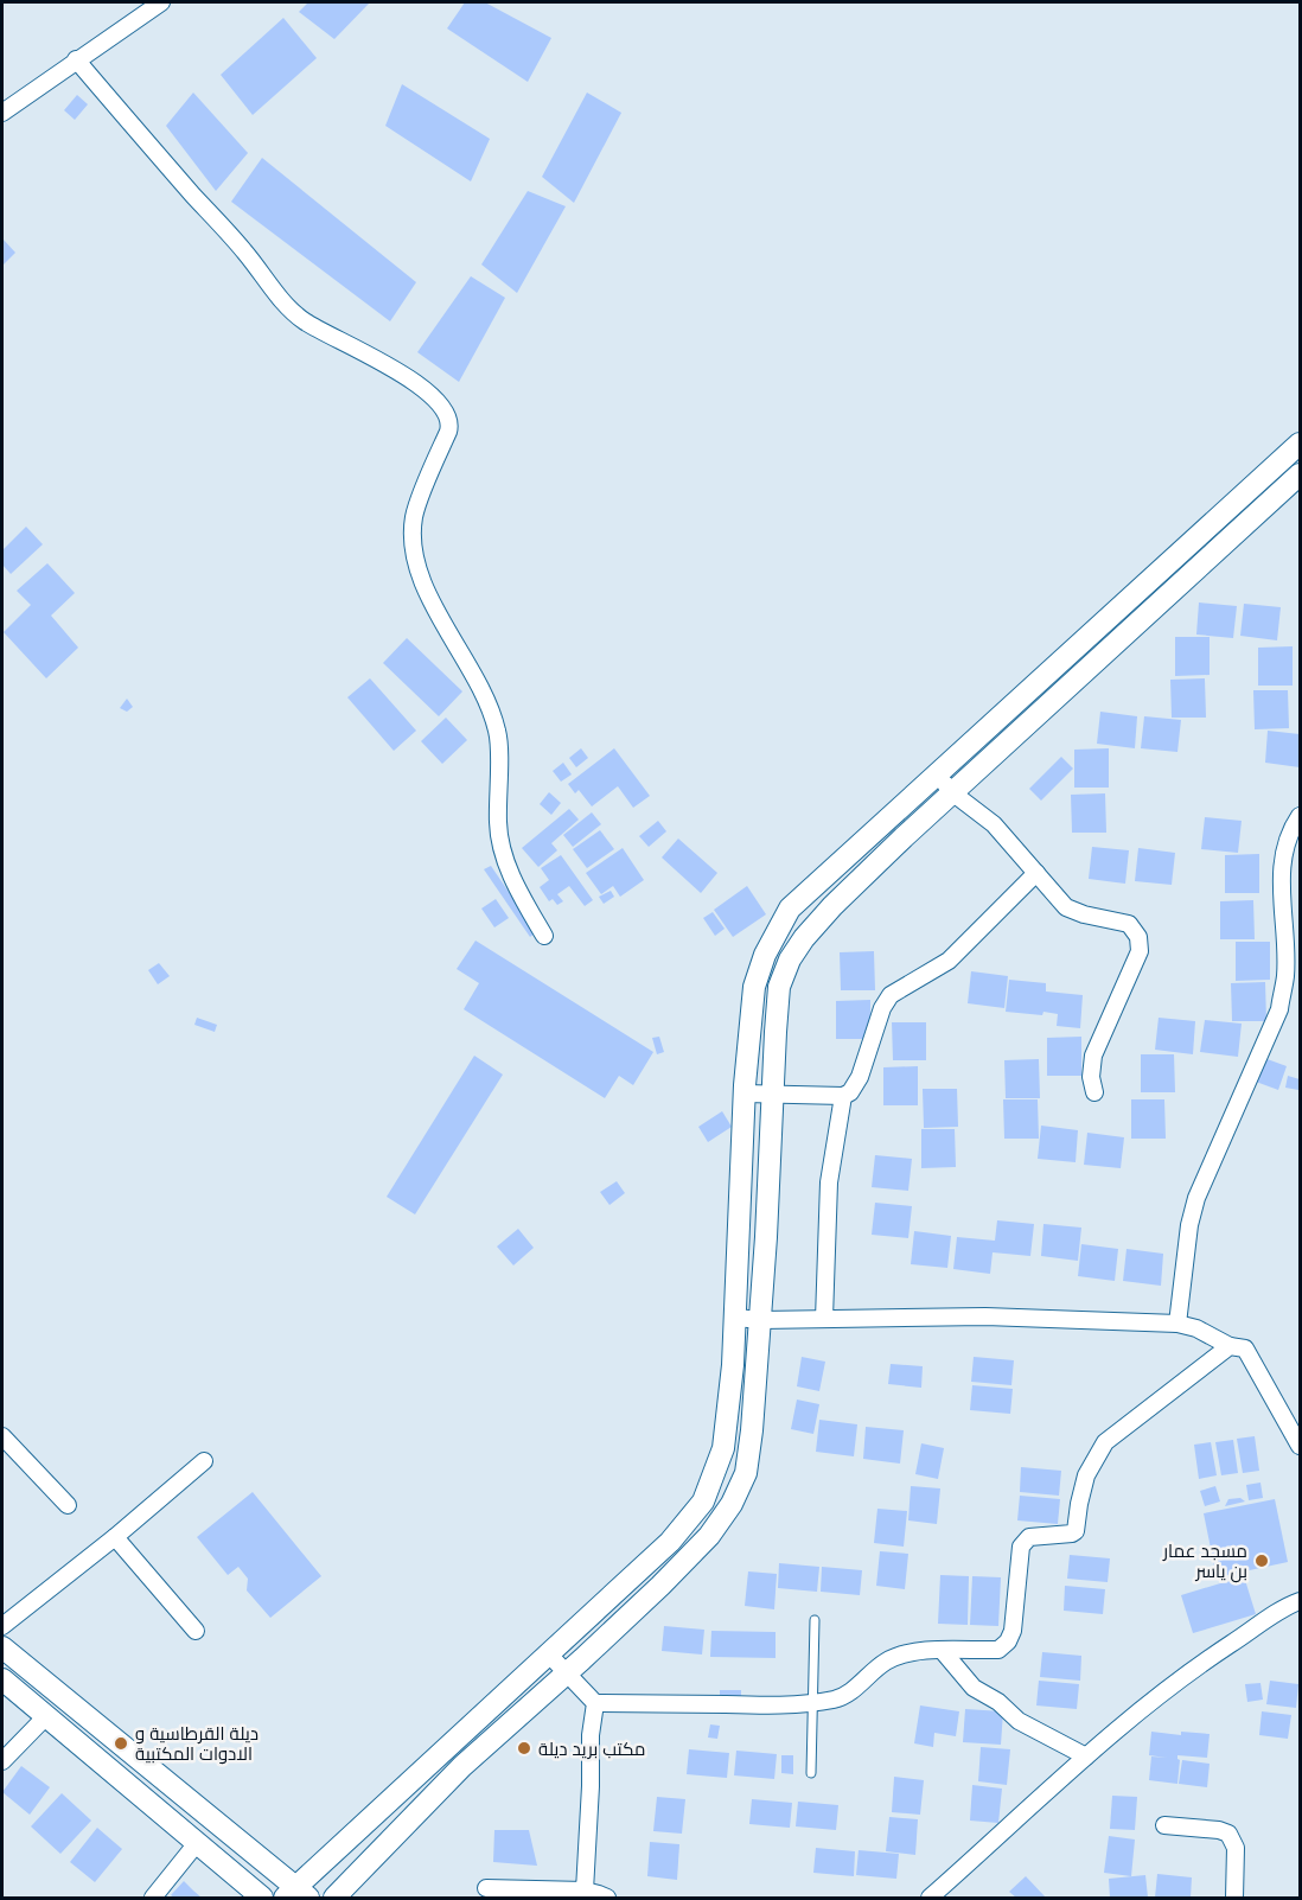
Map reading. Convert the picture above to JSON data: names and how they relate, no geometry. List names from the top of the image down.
{
  "places": ["مسجد عمار بن ياسر", "ديلة القرطاسية و الادوات المكتبية", "مكتب بريد ديلة"]
}
